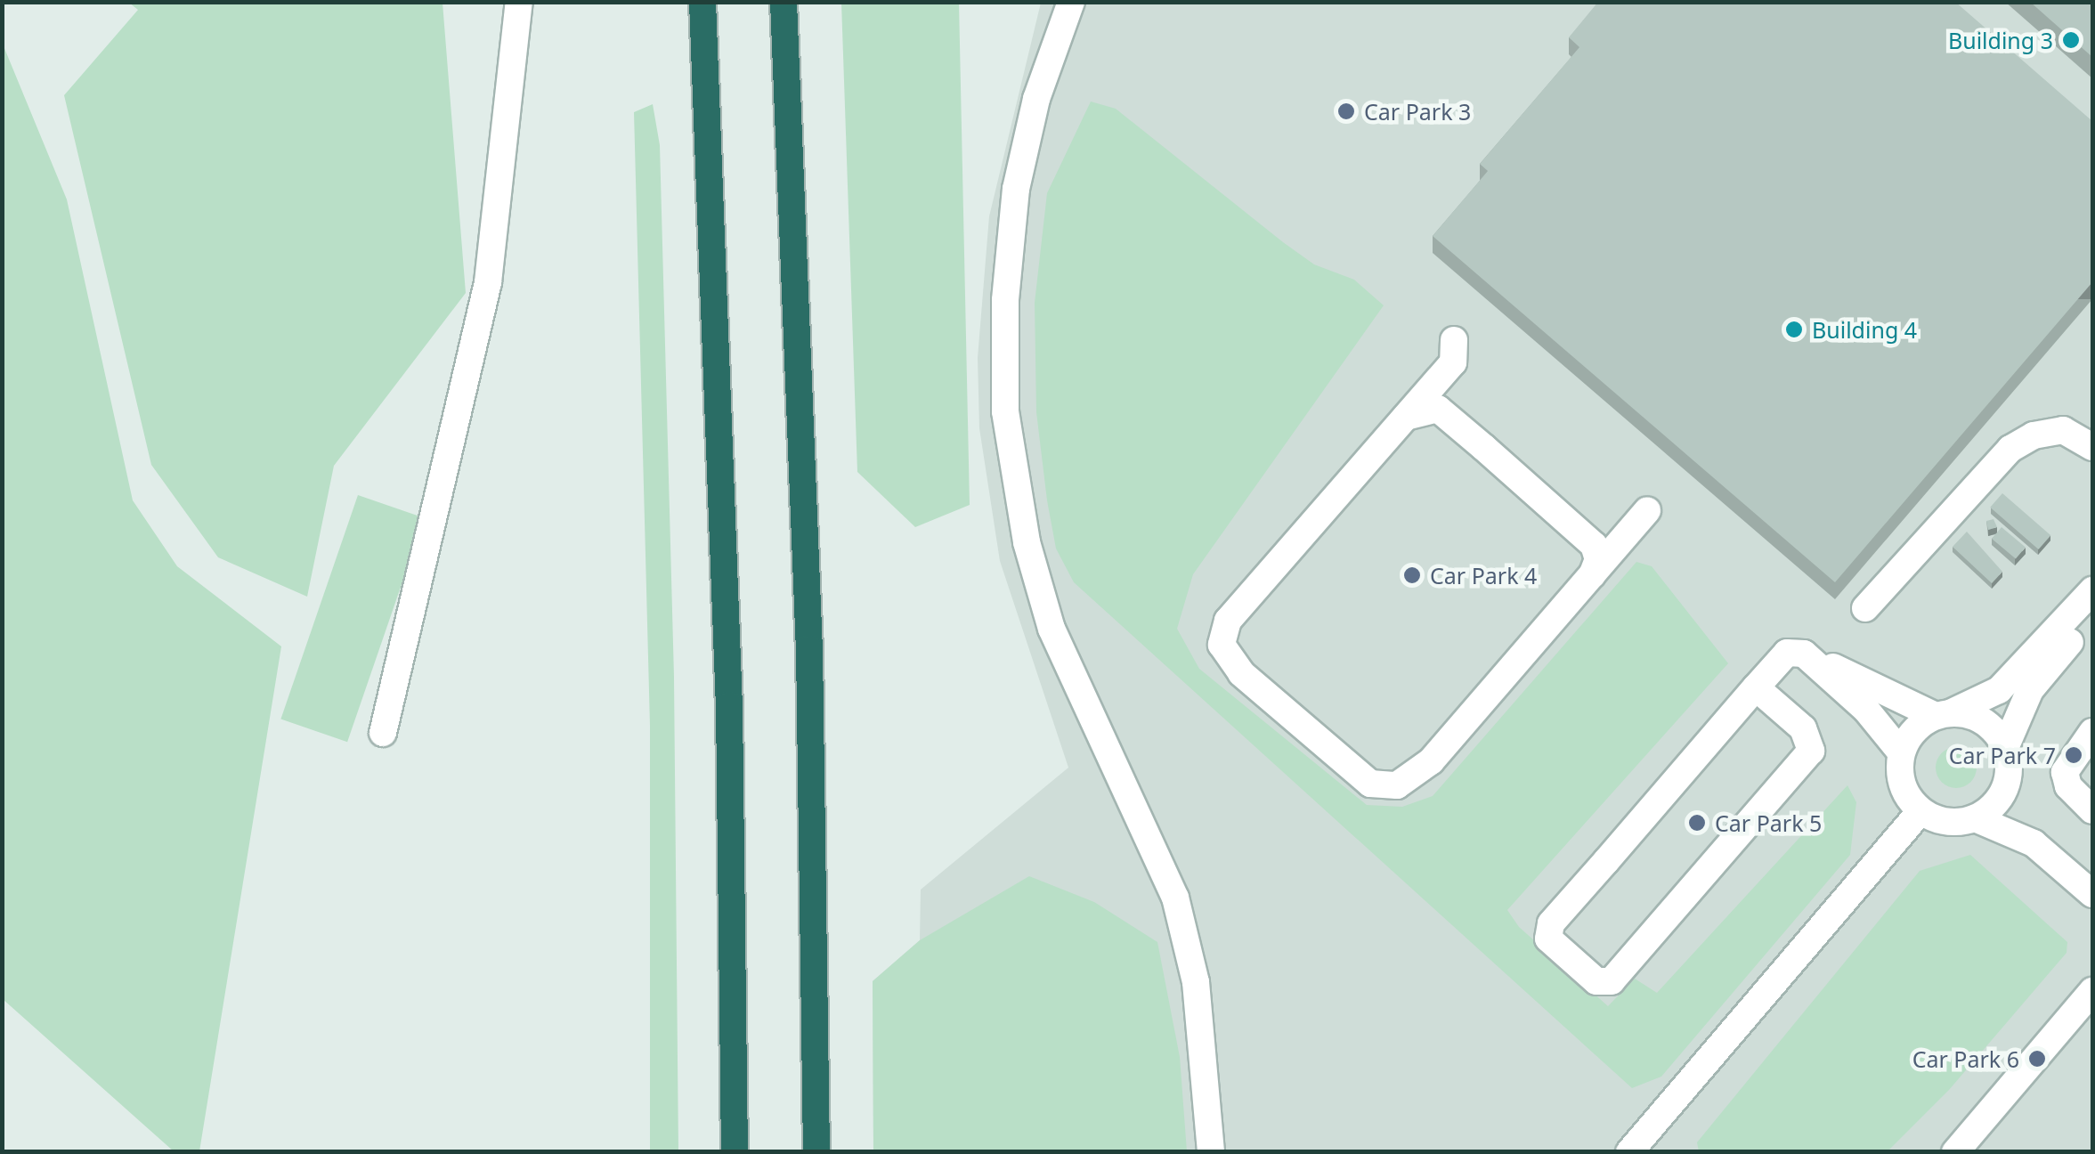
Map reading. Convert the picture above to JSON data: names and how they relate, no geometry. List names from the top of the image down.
{
  "places": [
    "Building 3",
    "Car Park 3",
    "Building 4",
    "Car Park 4",
    "Car Park 7",
    "Car Park 5",
    "Car Park 6"
  ]
}
